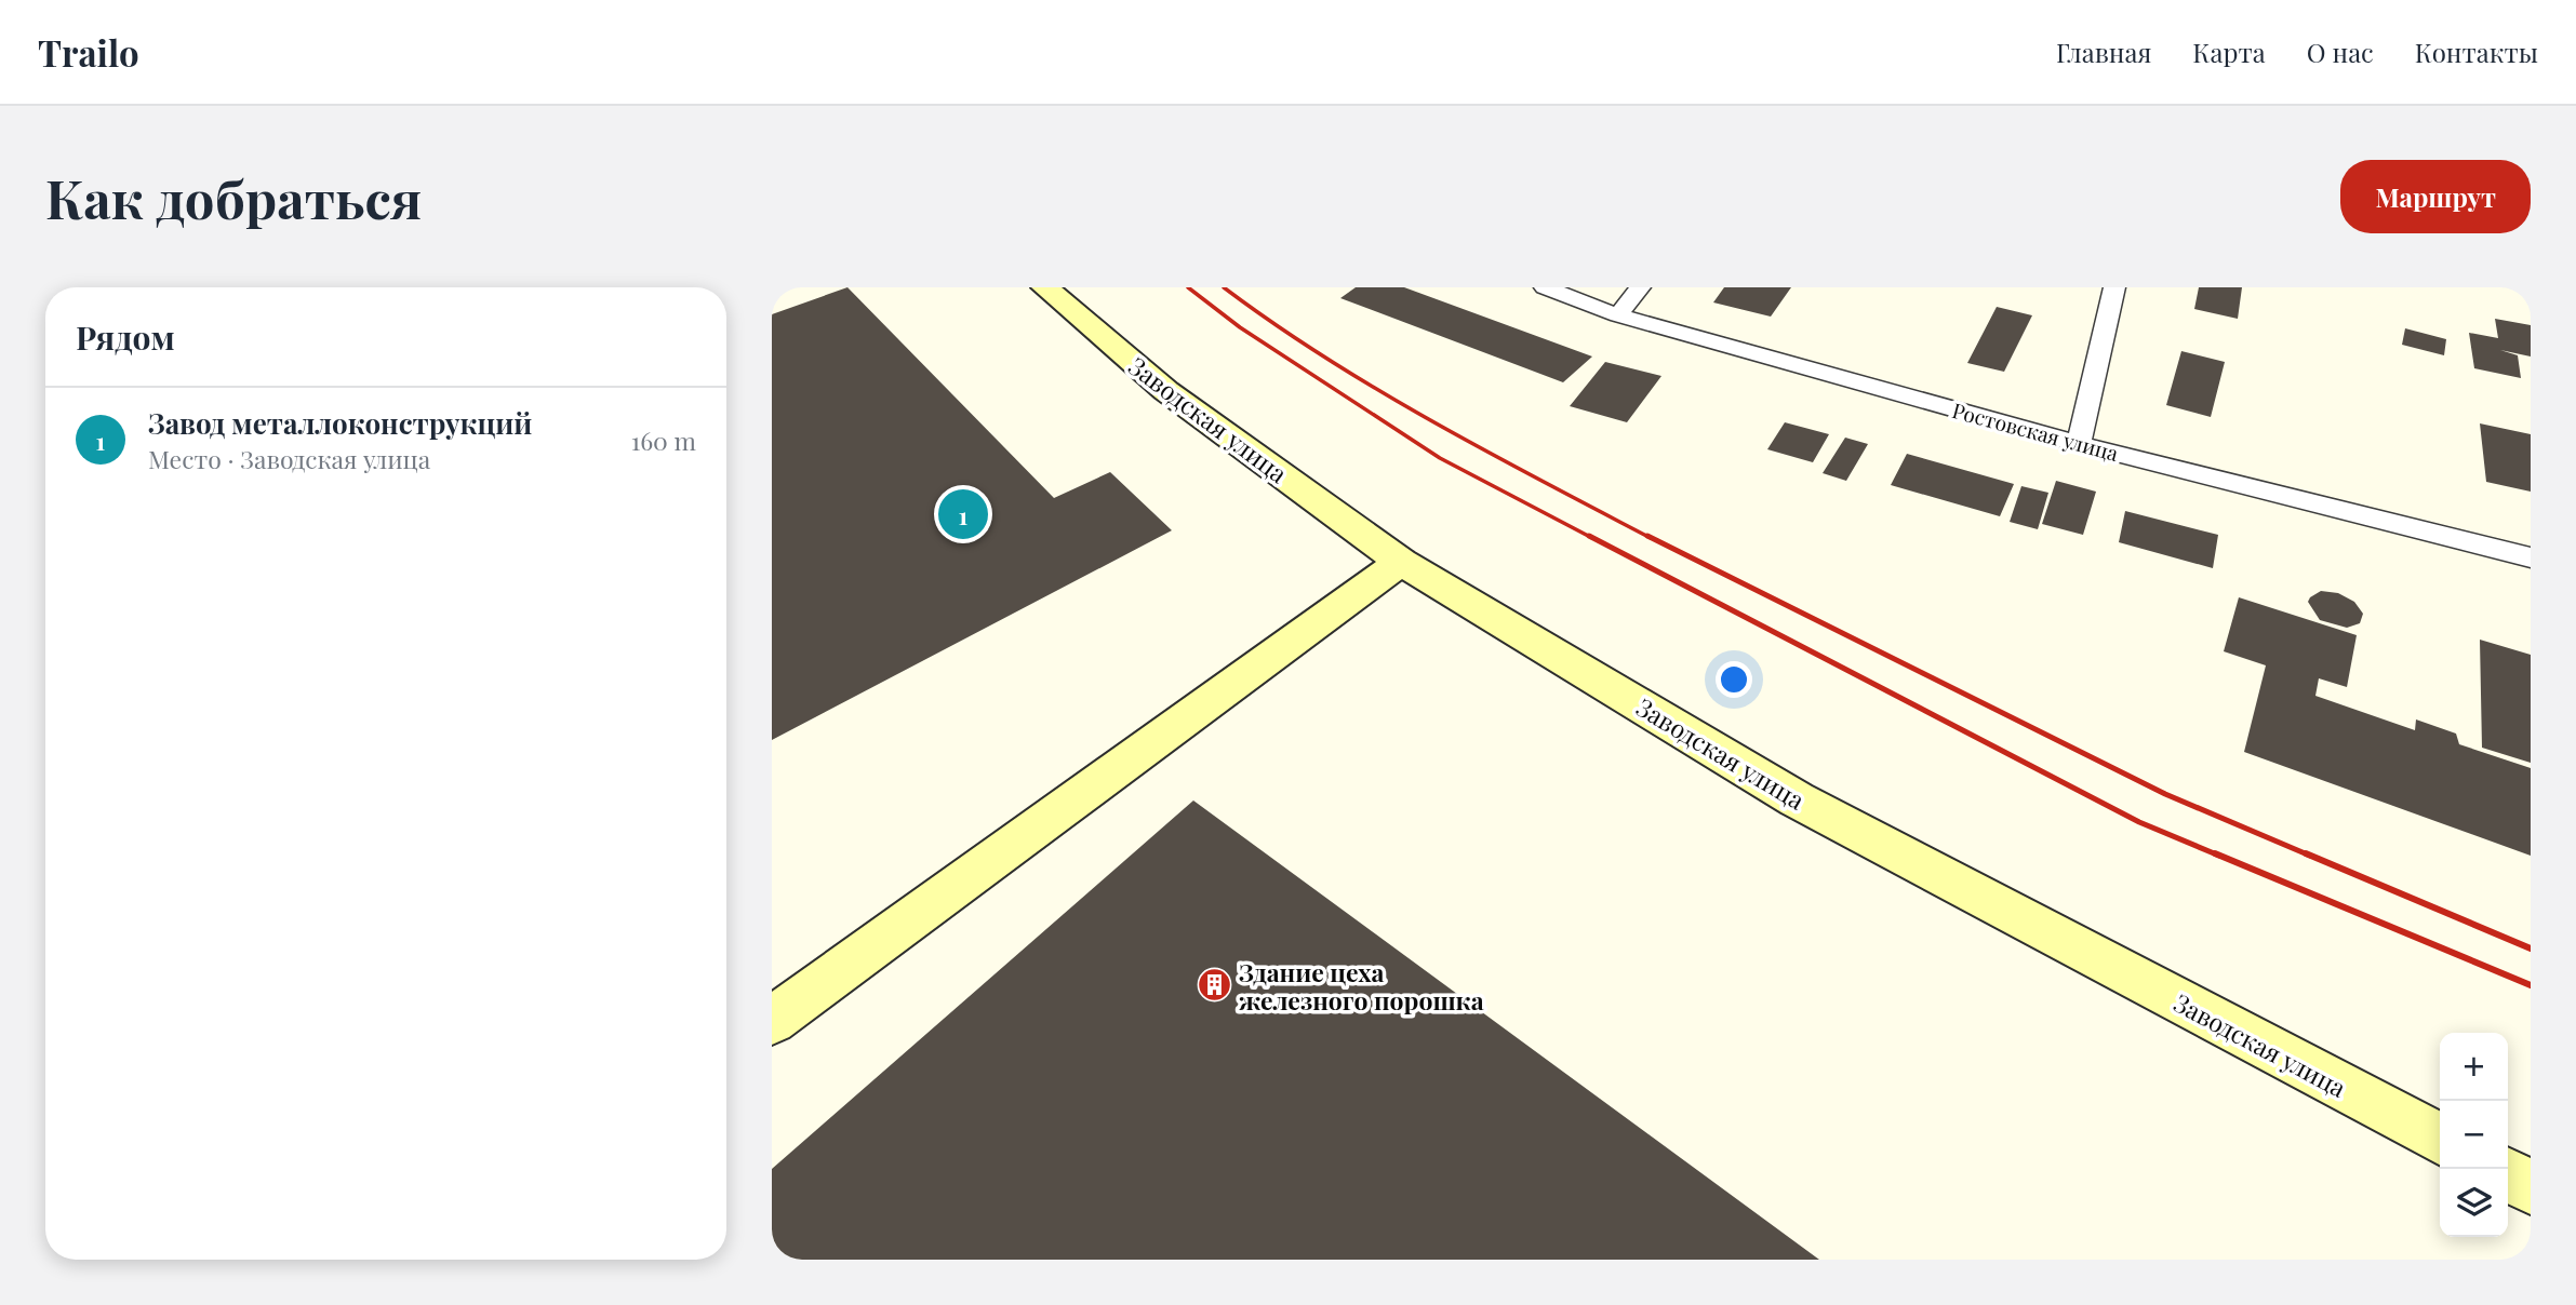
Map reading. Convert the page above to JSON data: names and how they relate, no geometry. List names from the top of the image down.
{
  "streets": {
    "main road": ["Заводская улица"],
    "street": ["Ростовская улица"]
  },
  "places": {
    "building": ["Здание цеха железного порошка"]
  },
  "page": {
    "header": "Trailo",
    "nav": [
      "Главная",
      "Карта",
      "О нас",
      "Контакты"
    ],
    "buttons": "Маршрут",
    "title": "Как добраться",
    "heading": "Рядом",
    "list": [
      {
        "mark": "1",
        "name": "Завод металлоконструкций",
        "note": "Место · Заводская улица",
        "value": "160 m"
      }
    ],
    "pins": "1",
    "map_buttons": ["+", "−"]
  }
}
